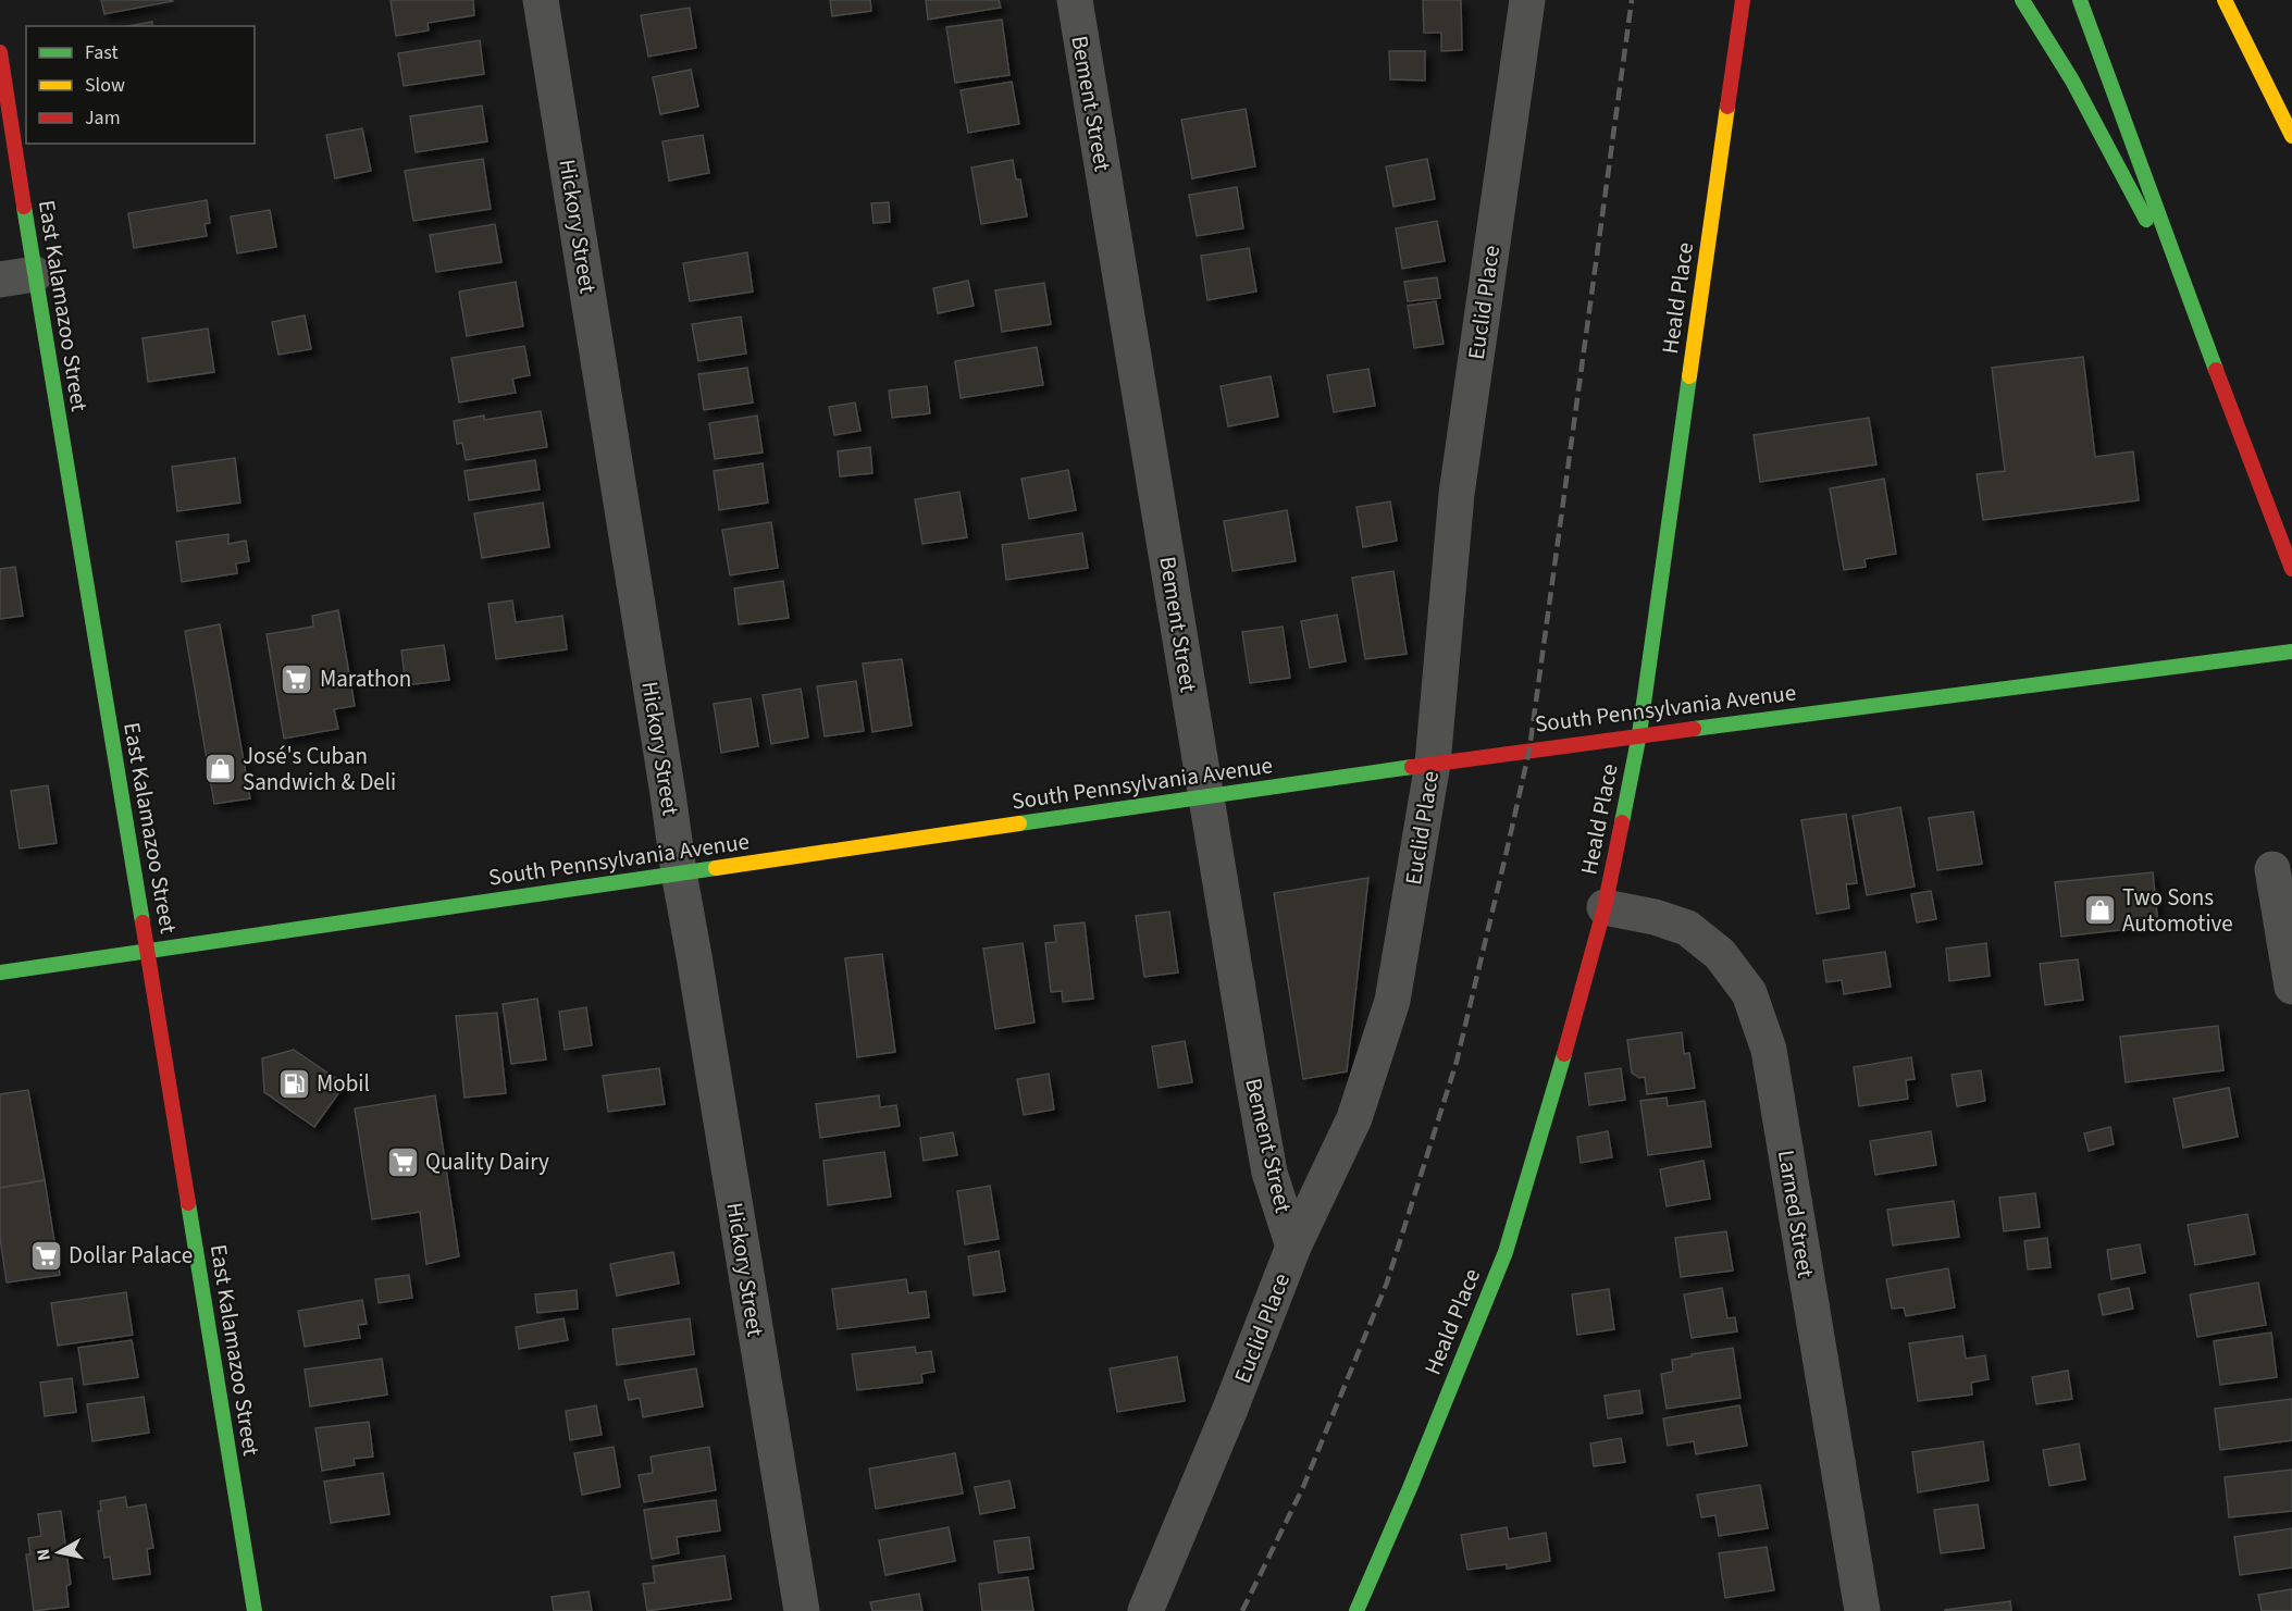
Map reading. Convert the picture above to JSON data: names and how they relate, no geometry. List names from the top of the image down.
{
  "streets": {
    "main road": ["Heald Place", "East Kalamazoo Street", "South Pennsylvania Avenue"],
    "street": [
      "Bement Street",
      "Hickory Street",
      "Euclid Place",
      "Larned Street"
    ]
  },
  "crossings": [
    ["Bement Street", "Euclid Place"],
    ["Bement Street", "South Pennsylvania Avenue"],
    ["Hickory Street", "South Pennsylvania Avenue"],
    ["Heald Place", "South Pennsylvania Avenue"],
    ["Heald Place", "Larned Street"],
    ["Euclid Place", "South Pennsylvania Avenue"],
    ["East Kalamazoo Street", "South Pennsylvania Avenue"]
  ],
  "places": {
    "supermarket": ["Marathon", "Quality Dairy", "Dollar Palace"],
    "shop": ["José's Cuban Sandwich & Deli", "Two Sons Automotive"],
    "fuel station": ["Mobil"]
  },
  "legend": ["Fast", "Slow", "Jam"],
  "north": "left"
}
